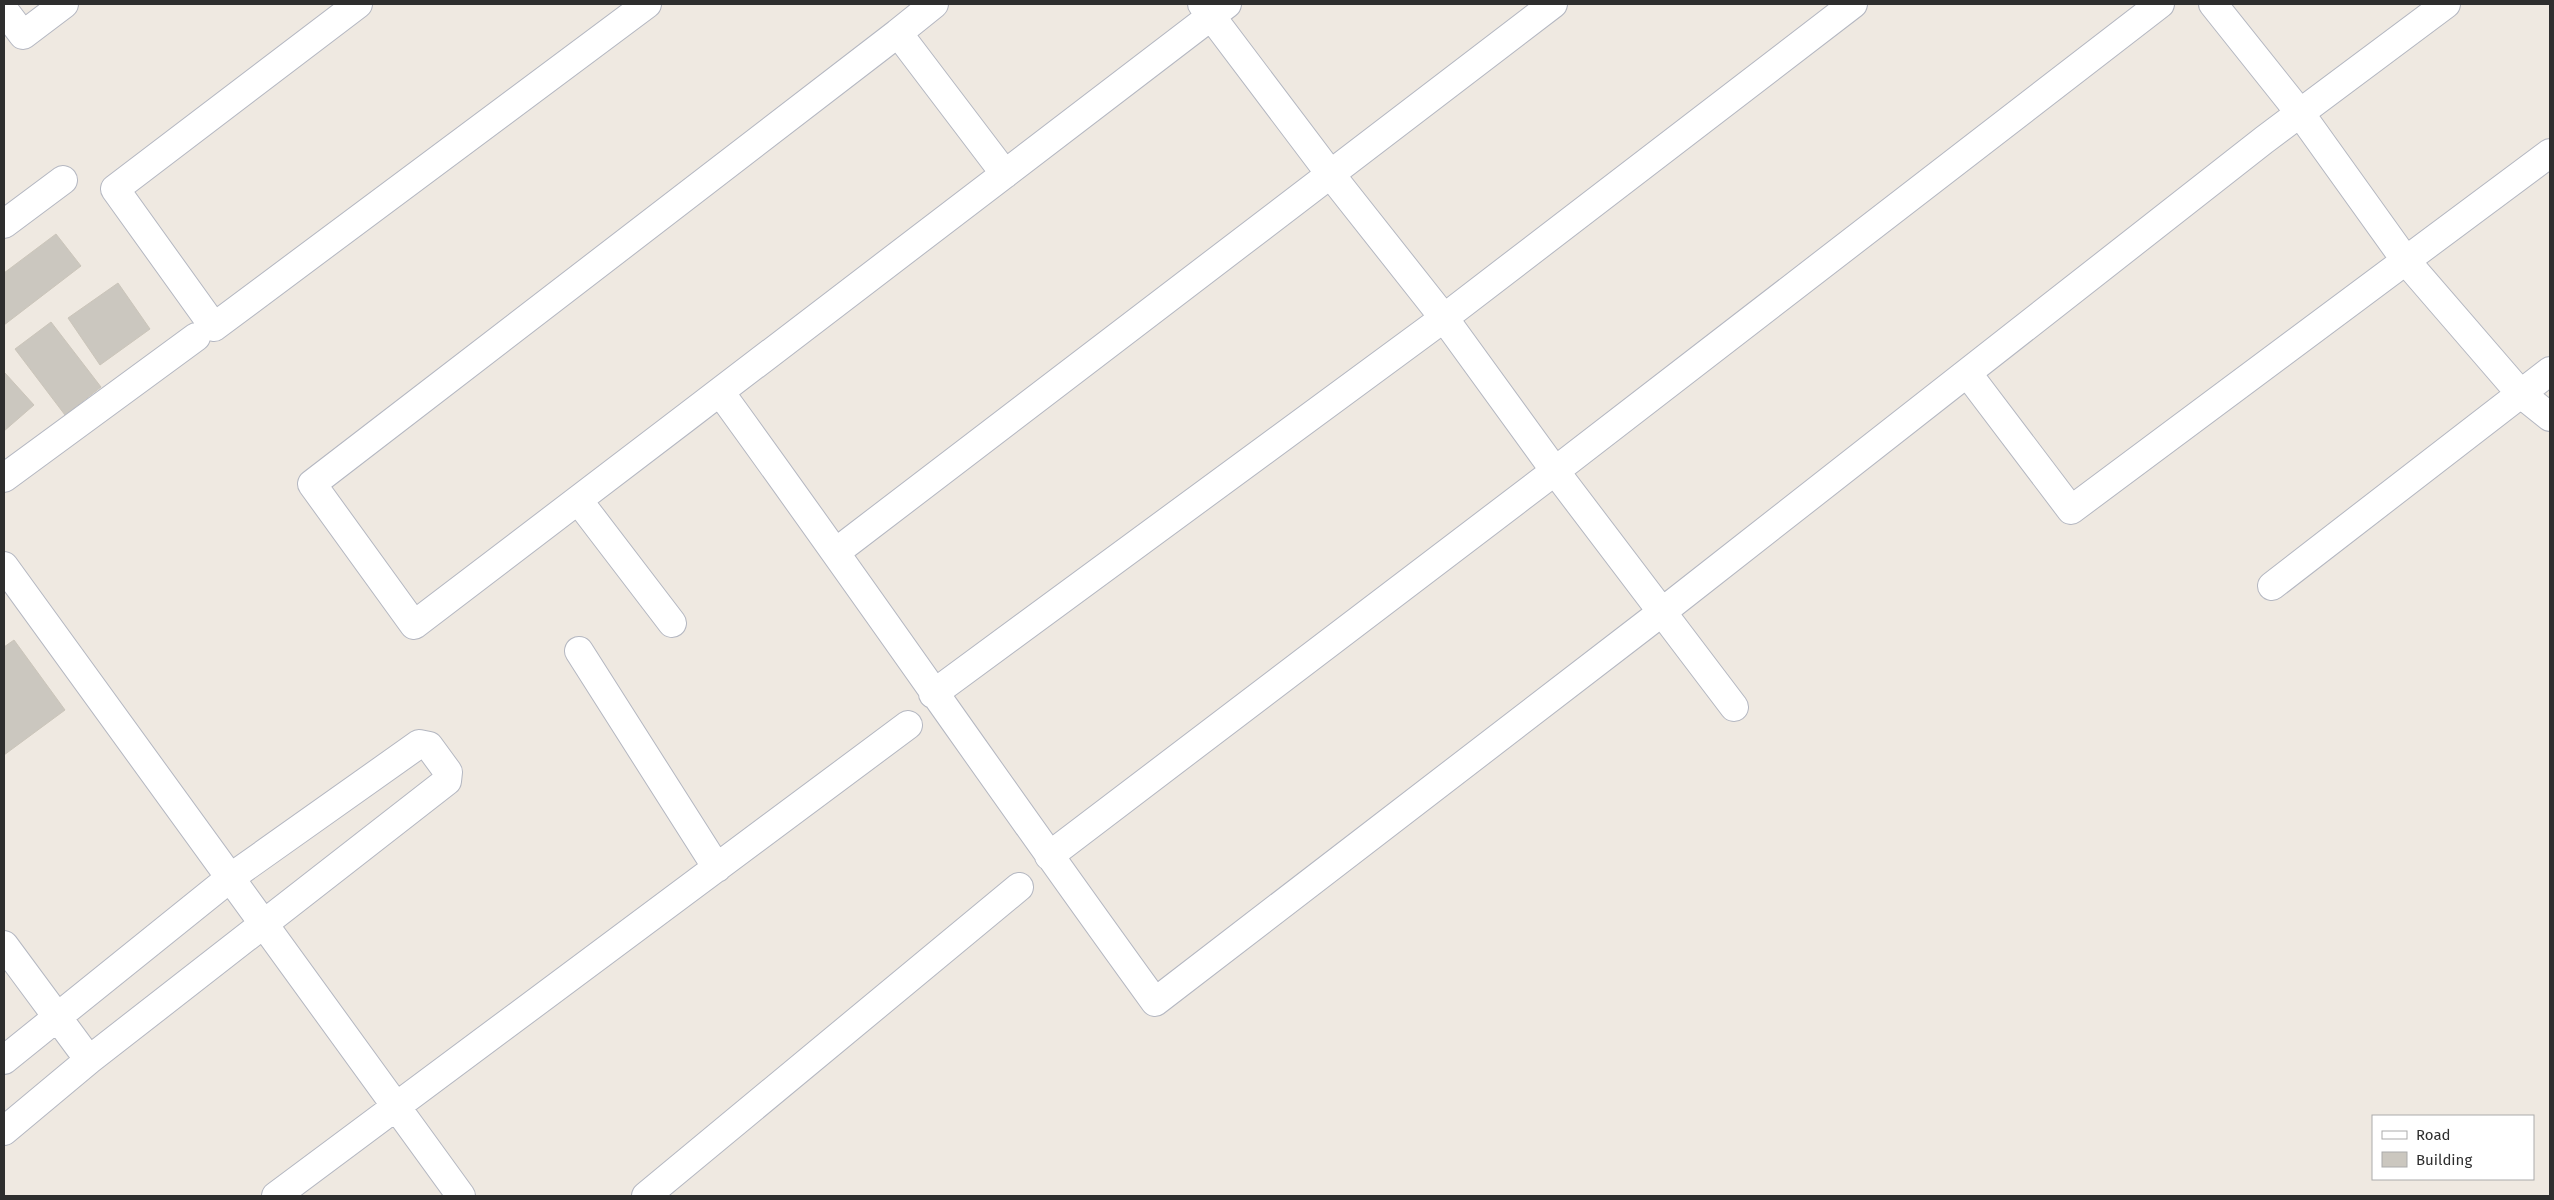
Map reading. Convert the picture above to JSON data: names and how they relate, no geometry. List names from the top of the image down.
{
  "legend": ["Road", "Building"]
}
